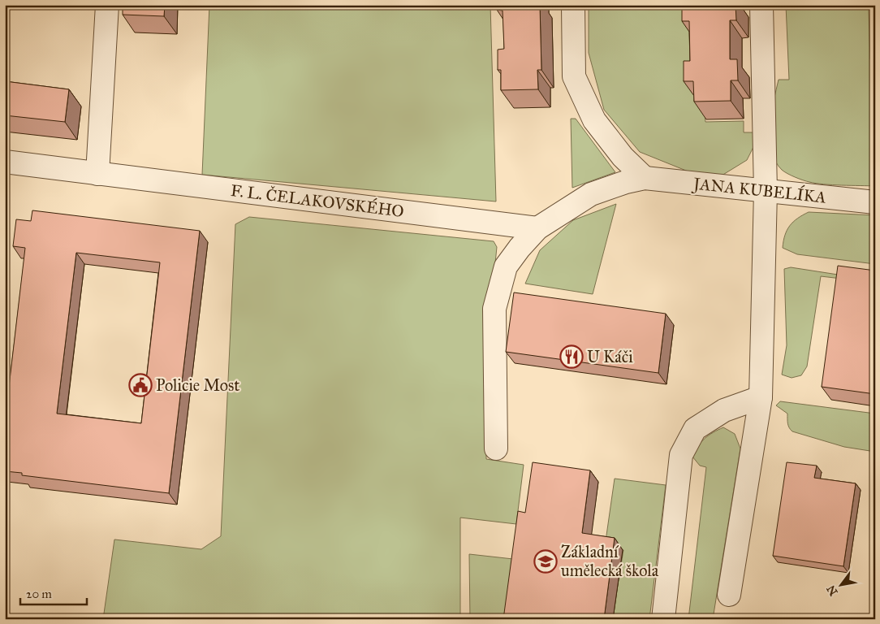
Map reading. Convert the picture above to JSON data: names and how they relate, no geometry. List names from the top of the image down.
{
  "streets": {
    "street": ["JANA KUBELÍKA", "F. L. ČELAKOVSKÉHO"]
  },
  "crossings": [
    ["JANA KUBELÍKA", "F. L. ČELAKOVSKÉHO"]
  ],
  "places": {
    "restaurant": ["U Káči"],
    "public building": ["Policie Most"],
    "school or university": ["Základní umělecká škola"]
  },
  "scale_bar": "20 m",
  "north": "bottom left"
}
